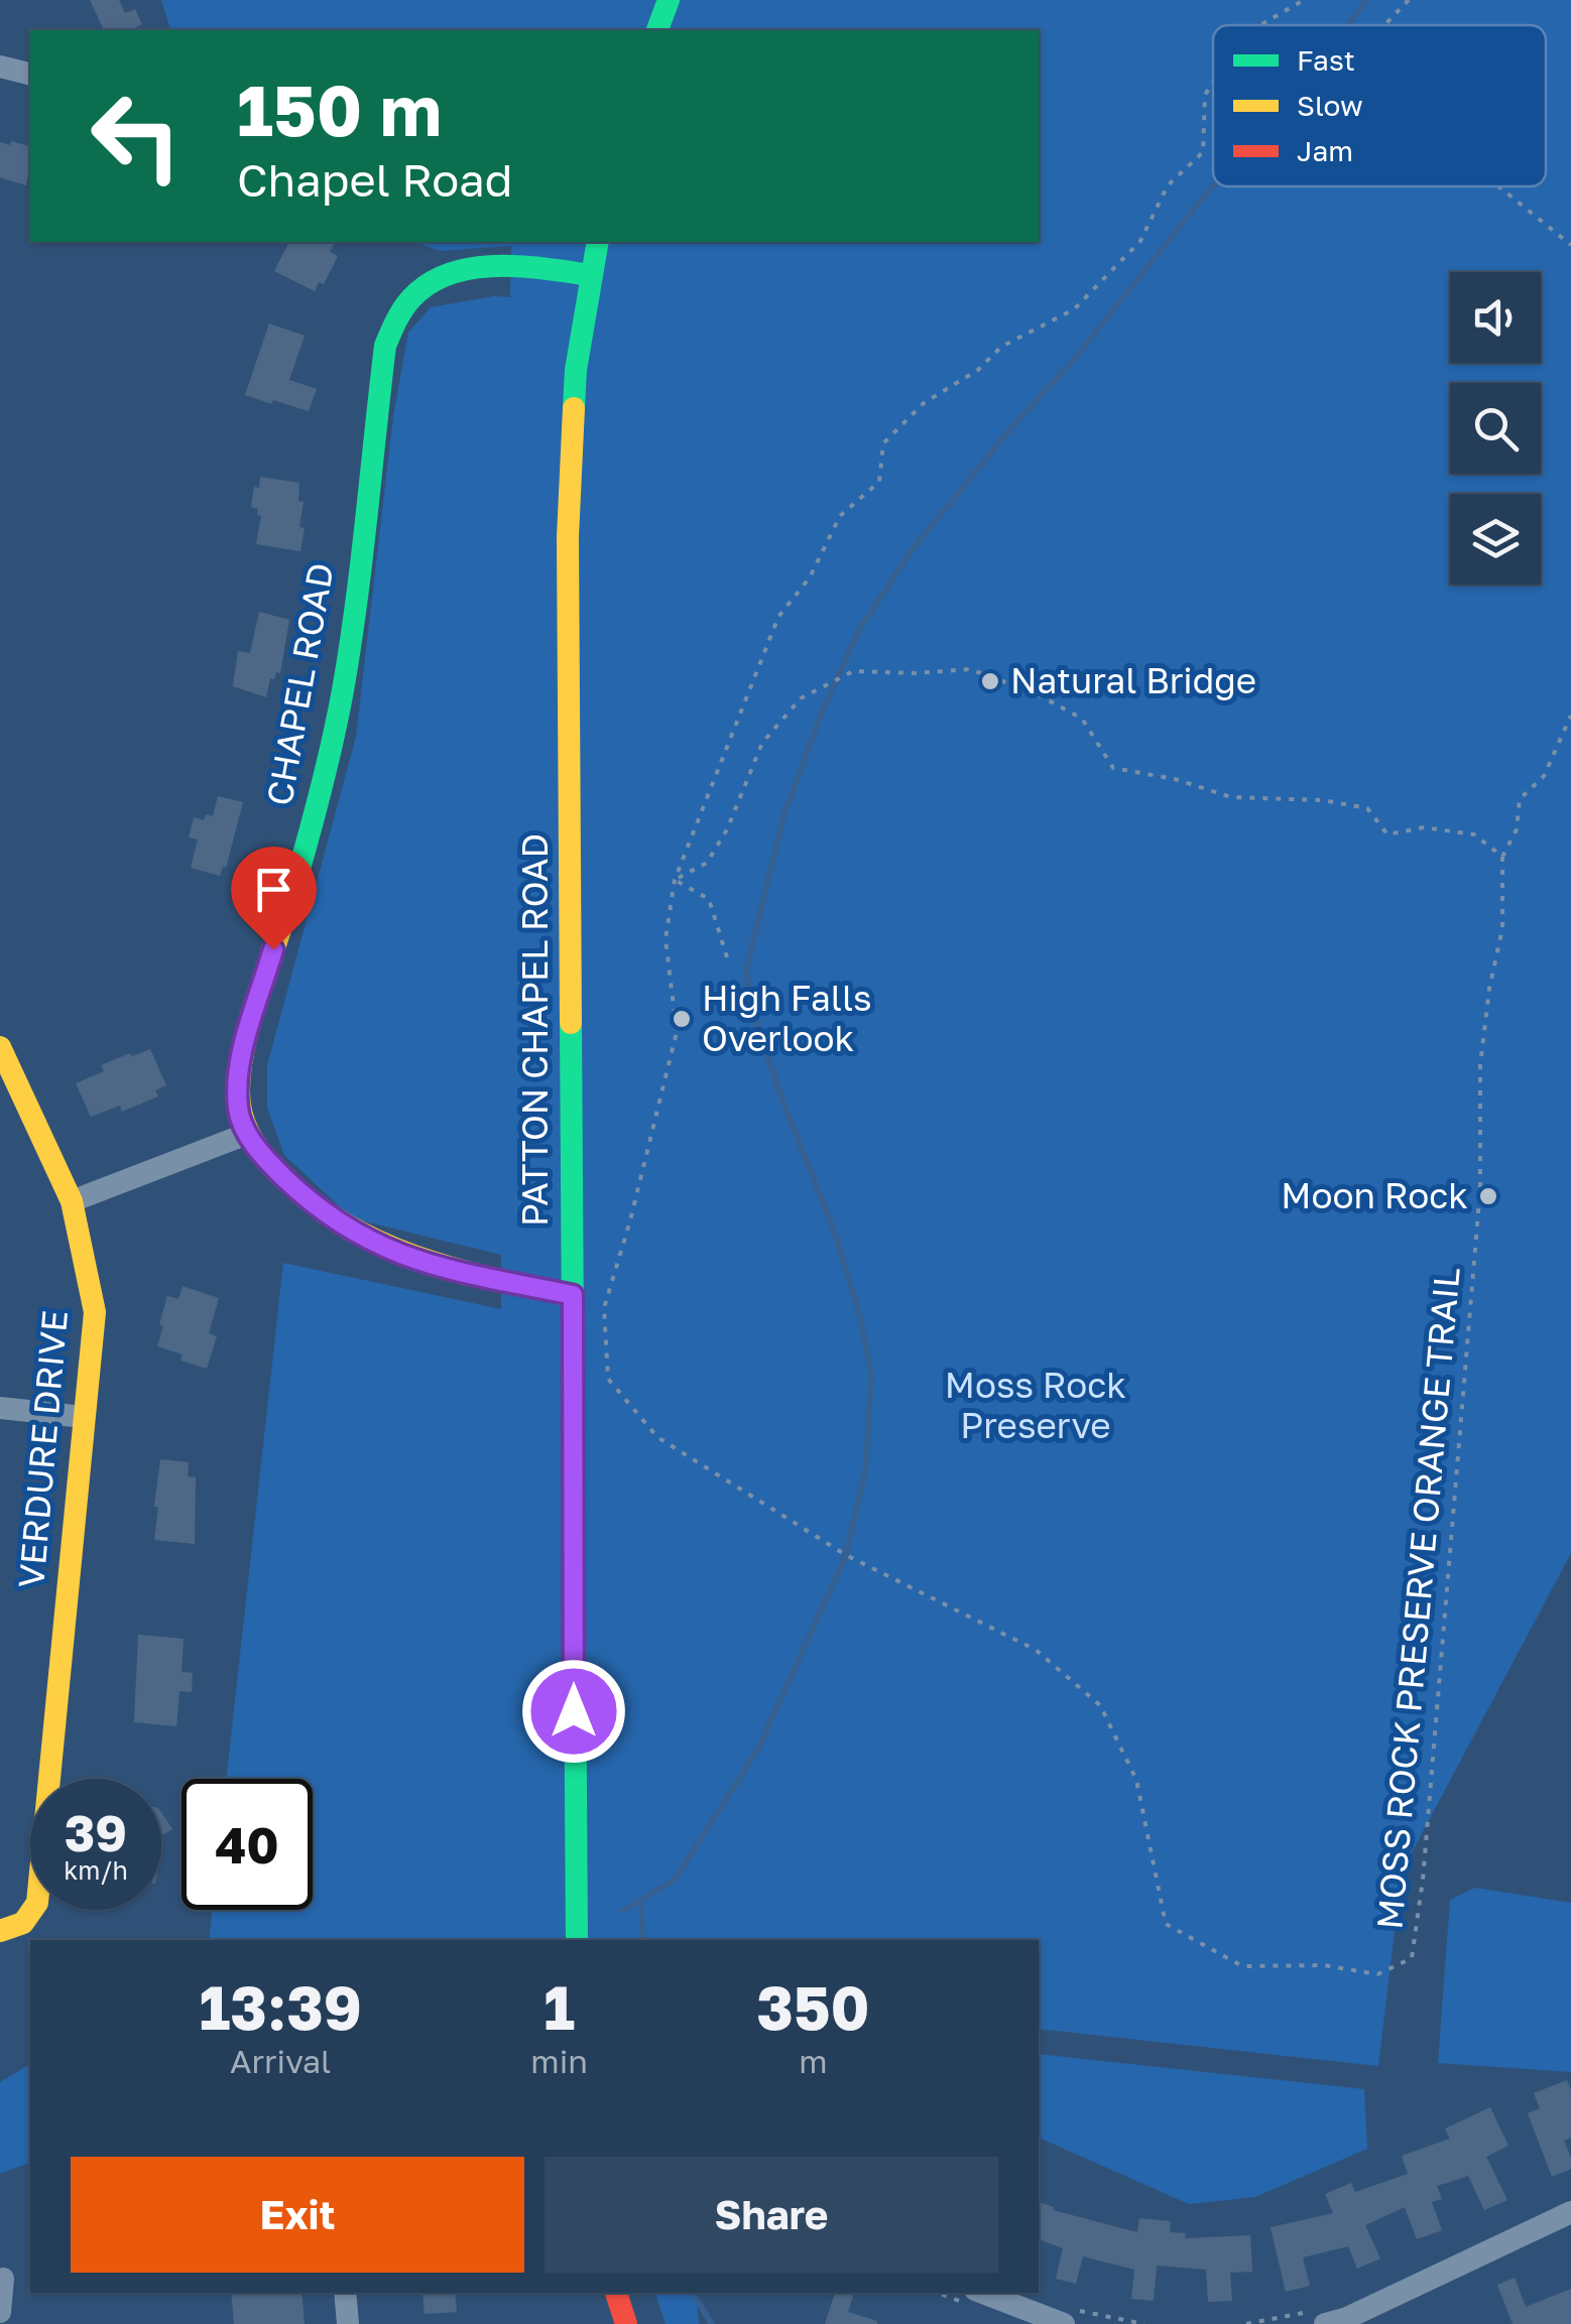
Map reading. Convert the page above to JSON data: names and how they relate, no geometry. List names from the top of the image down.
{
  "streets": {
    "street": ["CHAPEL ROAD", "PATTON CHAPEL ROAD", "VERDURE DRIVE"],
    "path": ["MOSS ROCK PRESERVE ORANGE TRAIL"]
  },
  "crossings": [
    ["CHAPEL ROAD", "PATTON CHAPEL ROAD"]
  ],
  "parks": ["Moss Rock Preserve"],
  "places": ["Natural Bridge", "High Falls Overlook", "Moon Rock"],
  "legend": ["Fast", "Slow", "Jam"],
  "page": {
    "turn": ["150 m", "Chapel Road"],
    "speed": "39 km/h",
    "limit": "40",
    "eta": [
      "13:39",
      "Arrival",
      "1",
      "min",
      "350",
      "m"
    ],
    "buttons": ["Exit", "Share"]
  }
}
